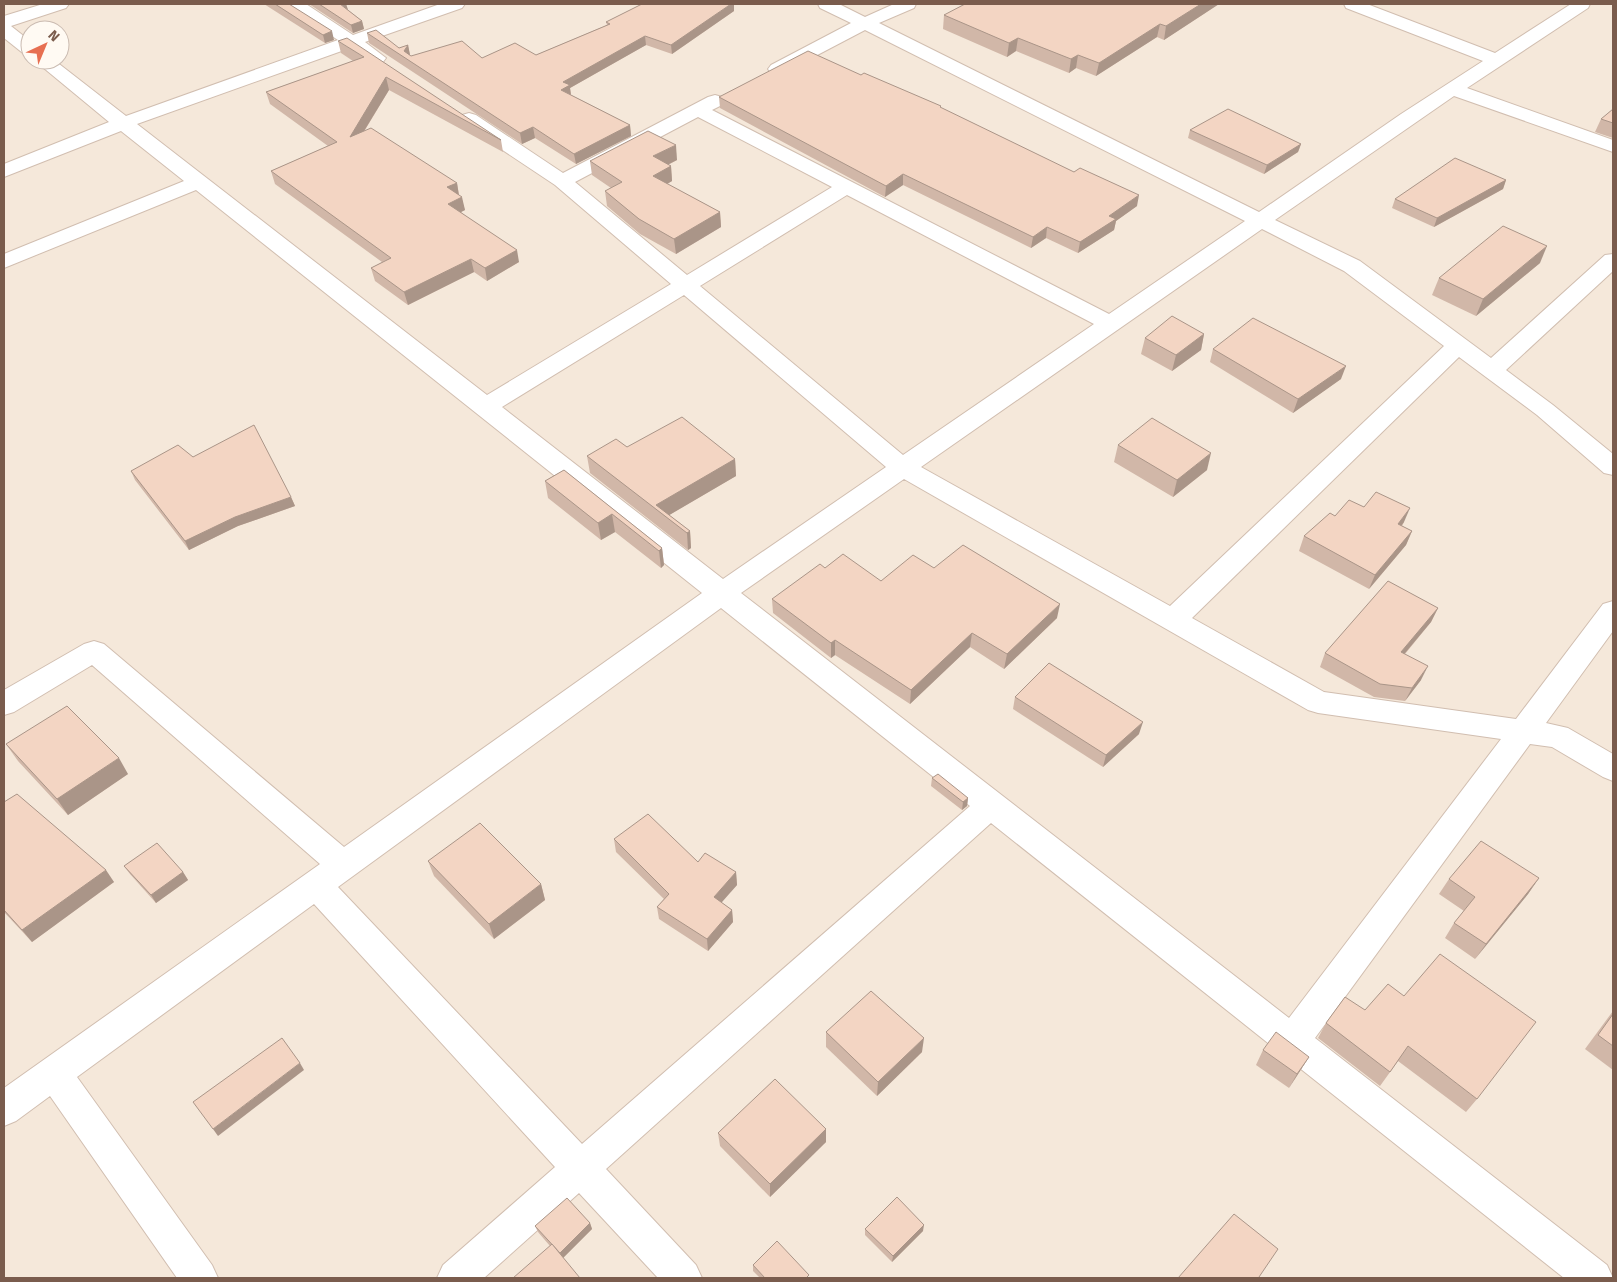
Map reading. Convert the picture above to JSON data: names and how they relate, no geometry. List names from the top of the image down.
{
  "north": "top right"
}
